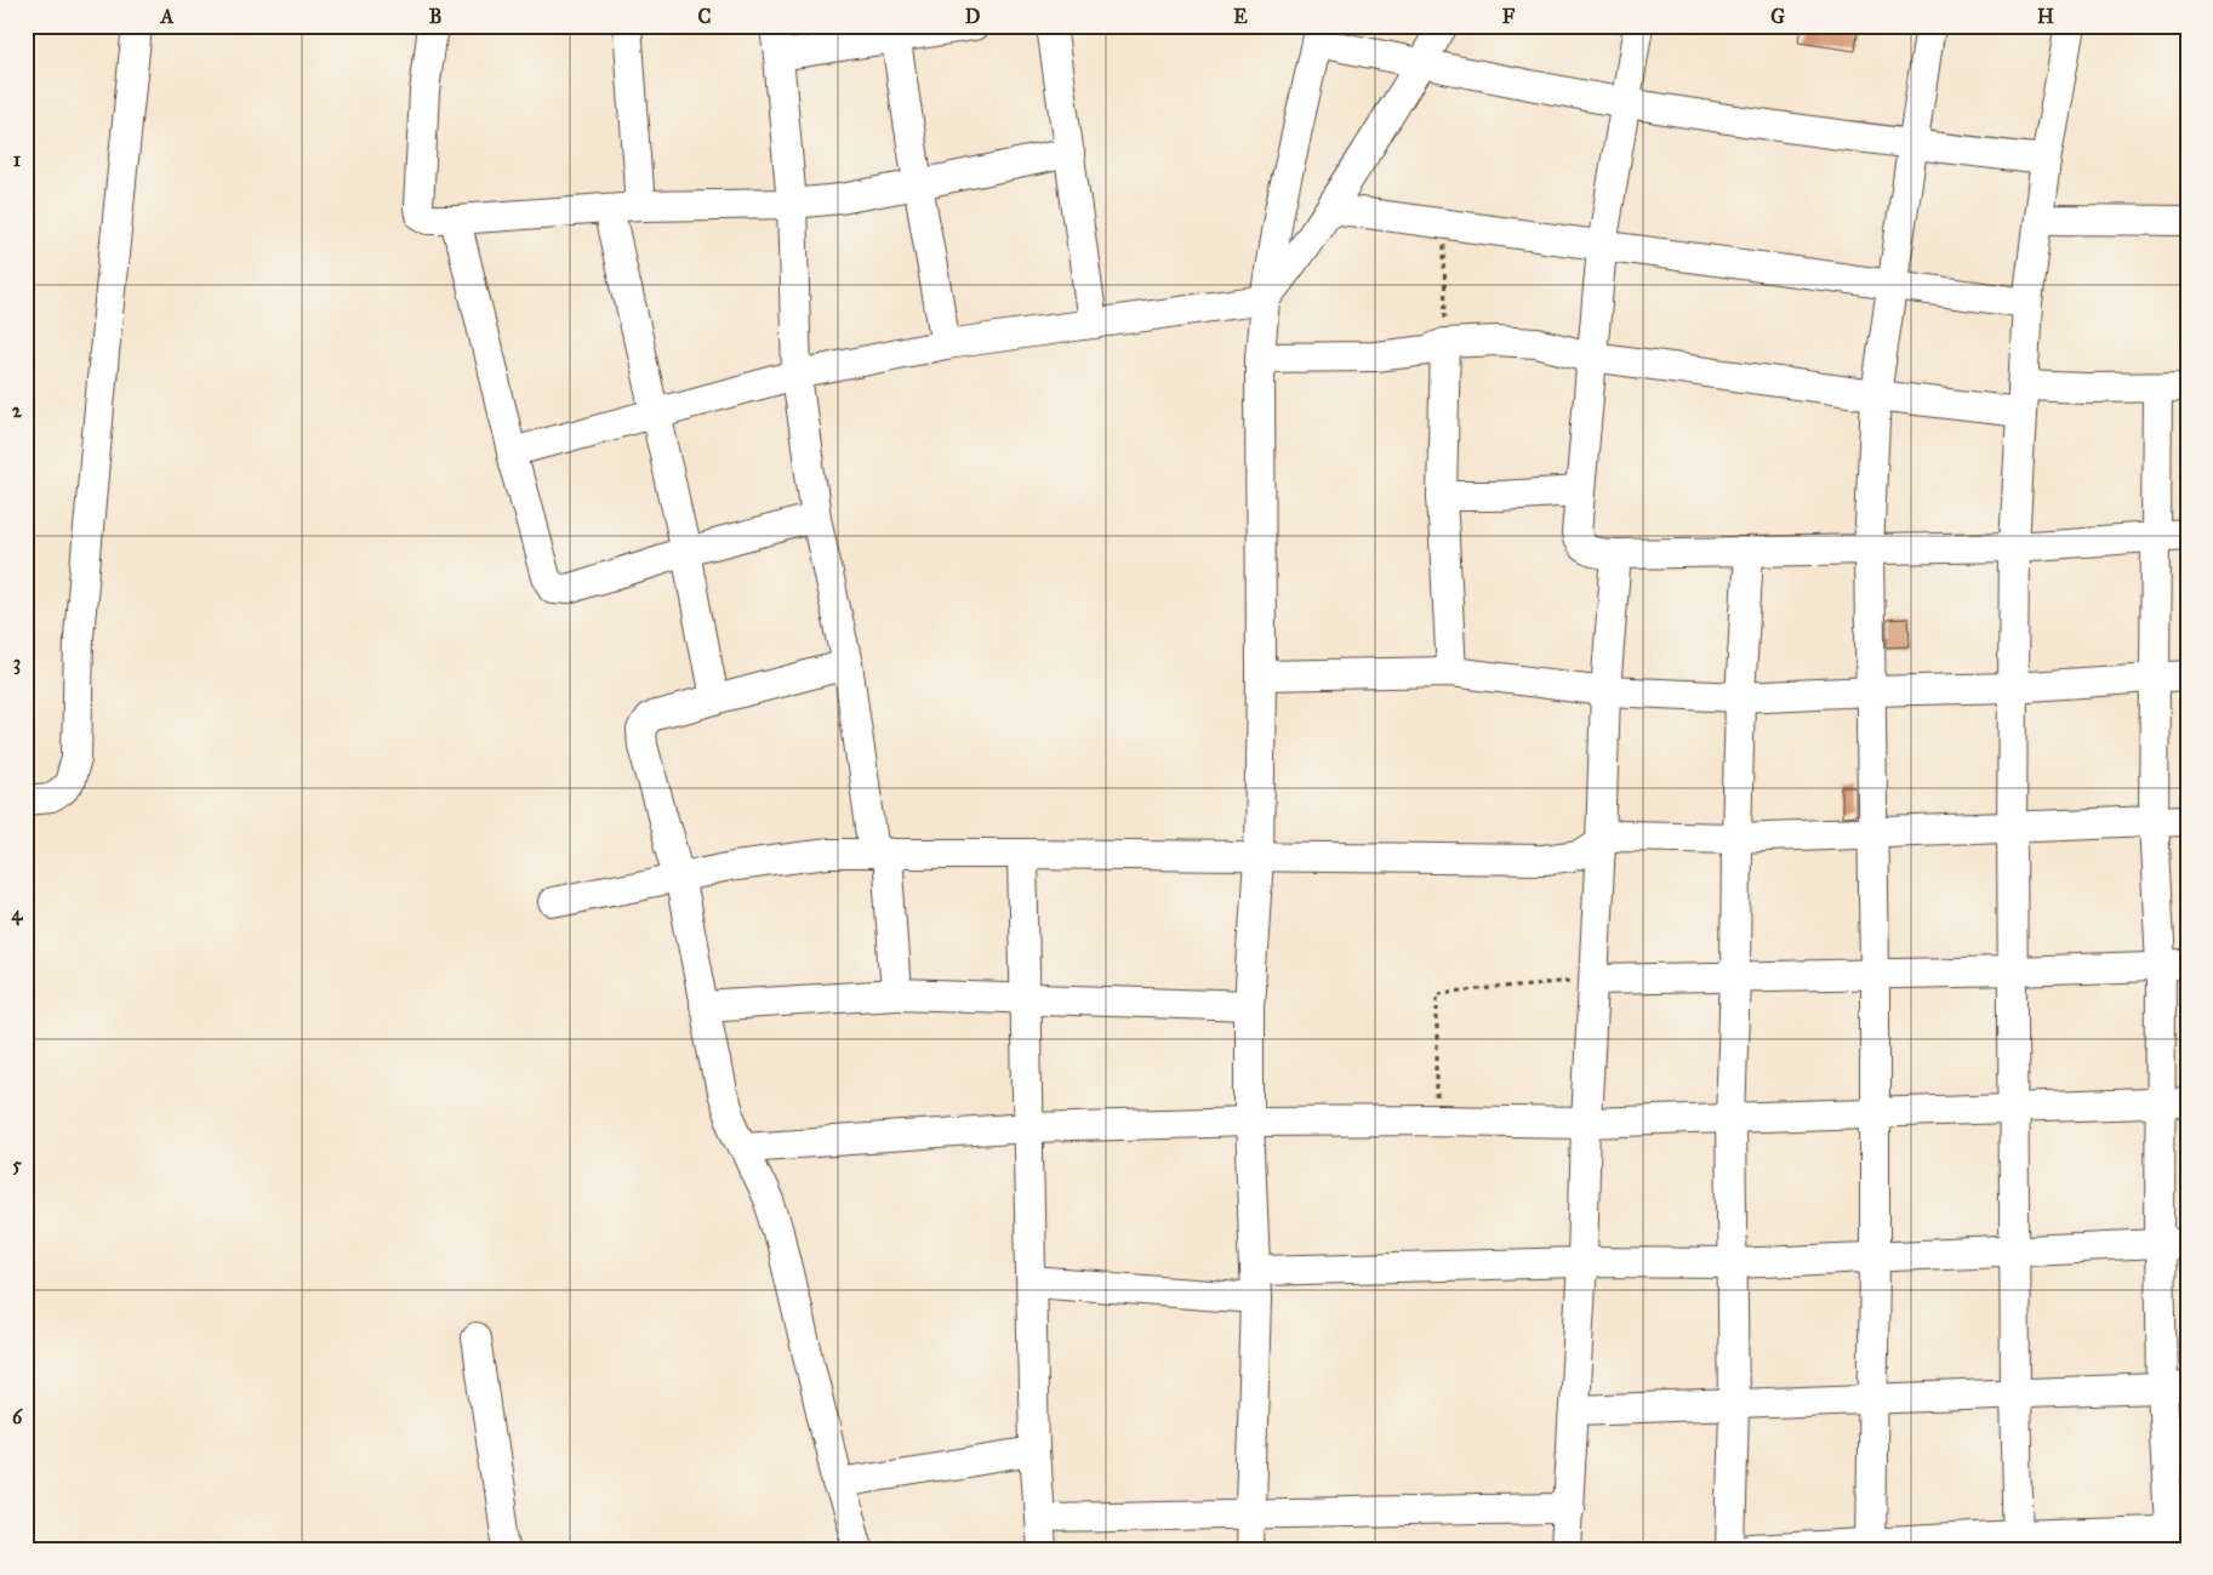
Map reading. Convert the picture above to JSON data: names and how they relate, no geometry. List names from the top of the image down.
{
  "grid": {
    "columns": [
      "A",
      "B",
      "C",
      "D",
      "E",
      "F",
      "G",
      "H"
    ],
    "rows": [
      "1",
      "2",
      "3",
      "4",
      "5",
      "6"
    ]
  }
}
